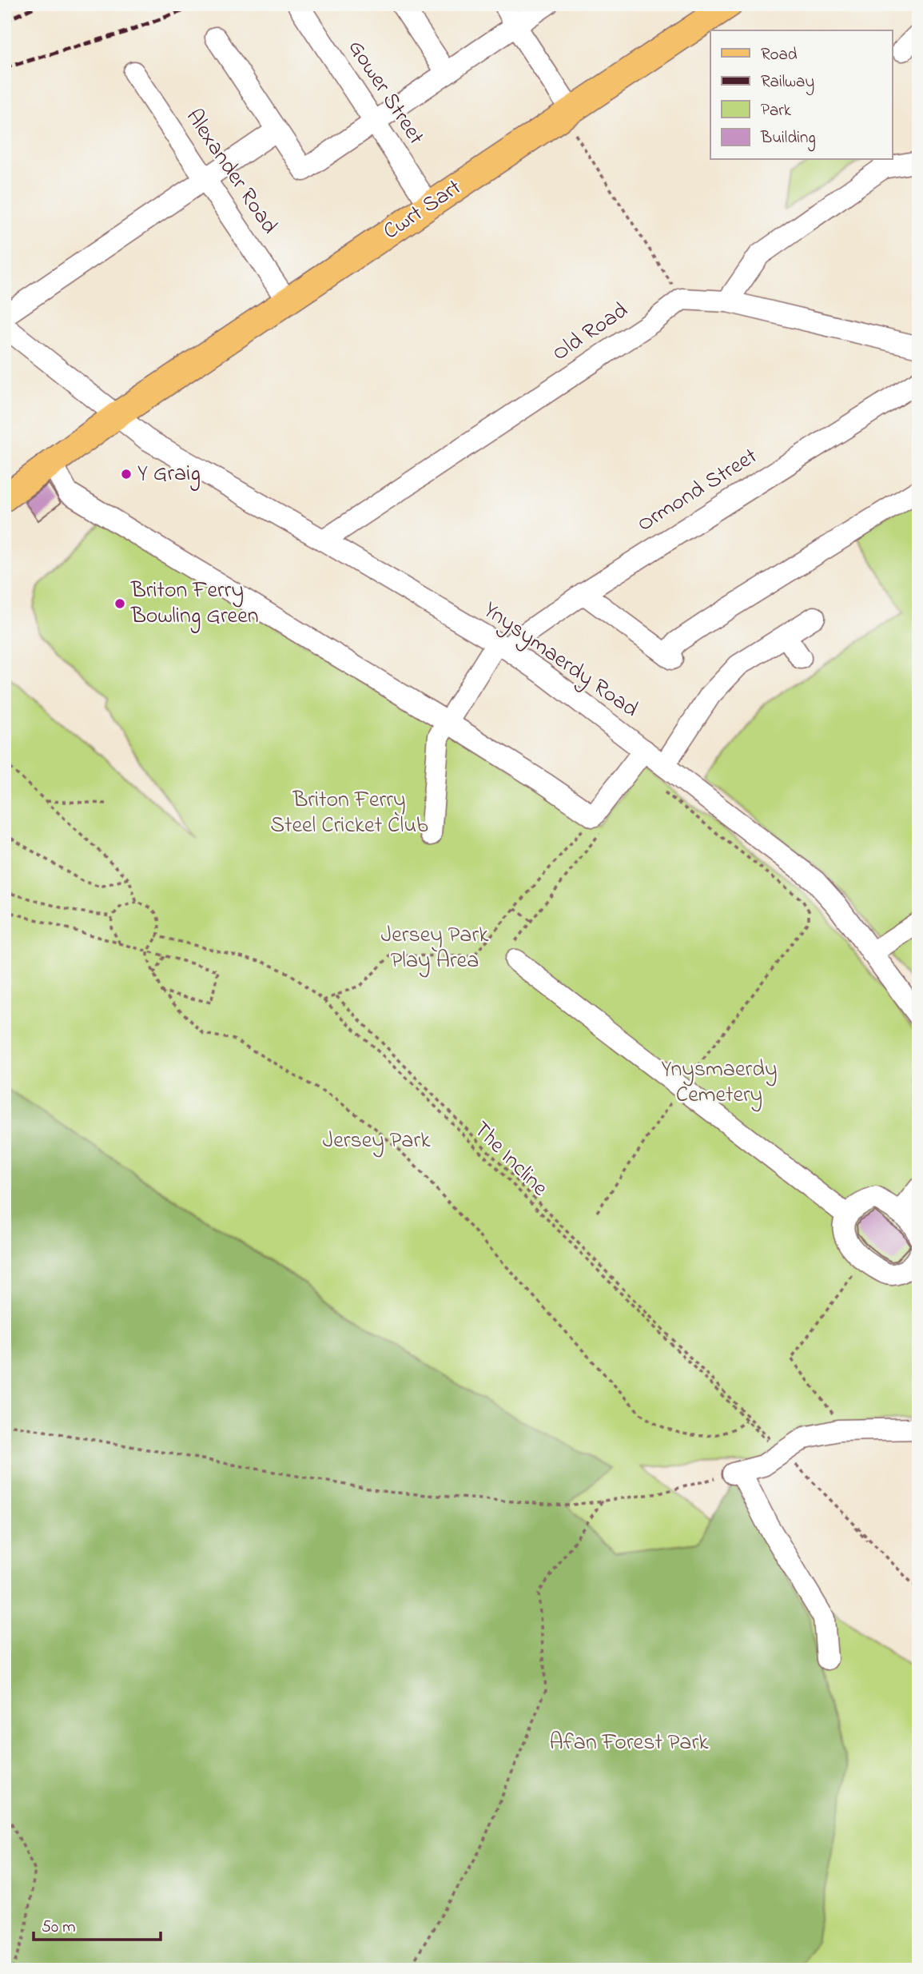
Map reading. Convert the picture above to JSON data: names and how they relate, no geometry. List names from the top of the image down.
{
  "streets": {
    "main road": ["Cwrt Sart"],
    "street": [
      "Gower Street",
      "Alexander Road",
      "Old Road",
      "Ormond Street",
      "Ynysymaerdy Road"
    ],
    "path": ["The Incline"]
  },
  "crossings": [
    ["Gower Street", "Cwrt Sart"],
    ["Alexander Road", "Cwrt Sart"],
    ["Cwrt Sart", "Ynysymaerdy Road"],
    ["Old Road", "Ynysymaerdy Road"],
    ["Ormond Street", "Ynysymaerdy Road"]
  ],
  "parks": [
    "Briton Ferry Steel Cricket Club",
    "Jersey Park Play Area",
    "Ynysmaerdy Cemetery",
    "Jersey Park",
    "Afan Forest Park"
  ],
  "places": ["Y Graig", "Briton Ferry Bowling Green"],
  "legend": [
    "Road",
    "Railway",
    "Park",
    "Building"
  ],
  "scale_bar": "50 m"
}
